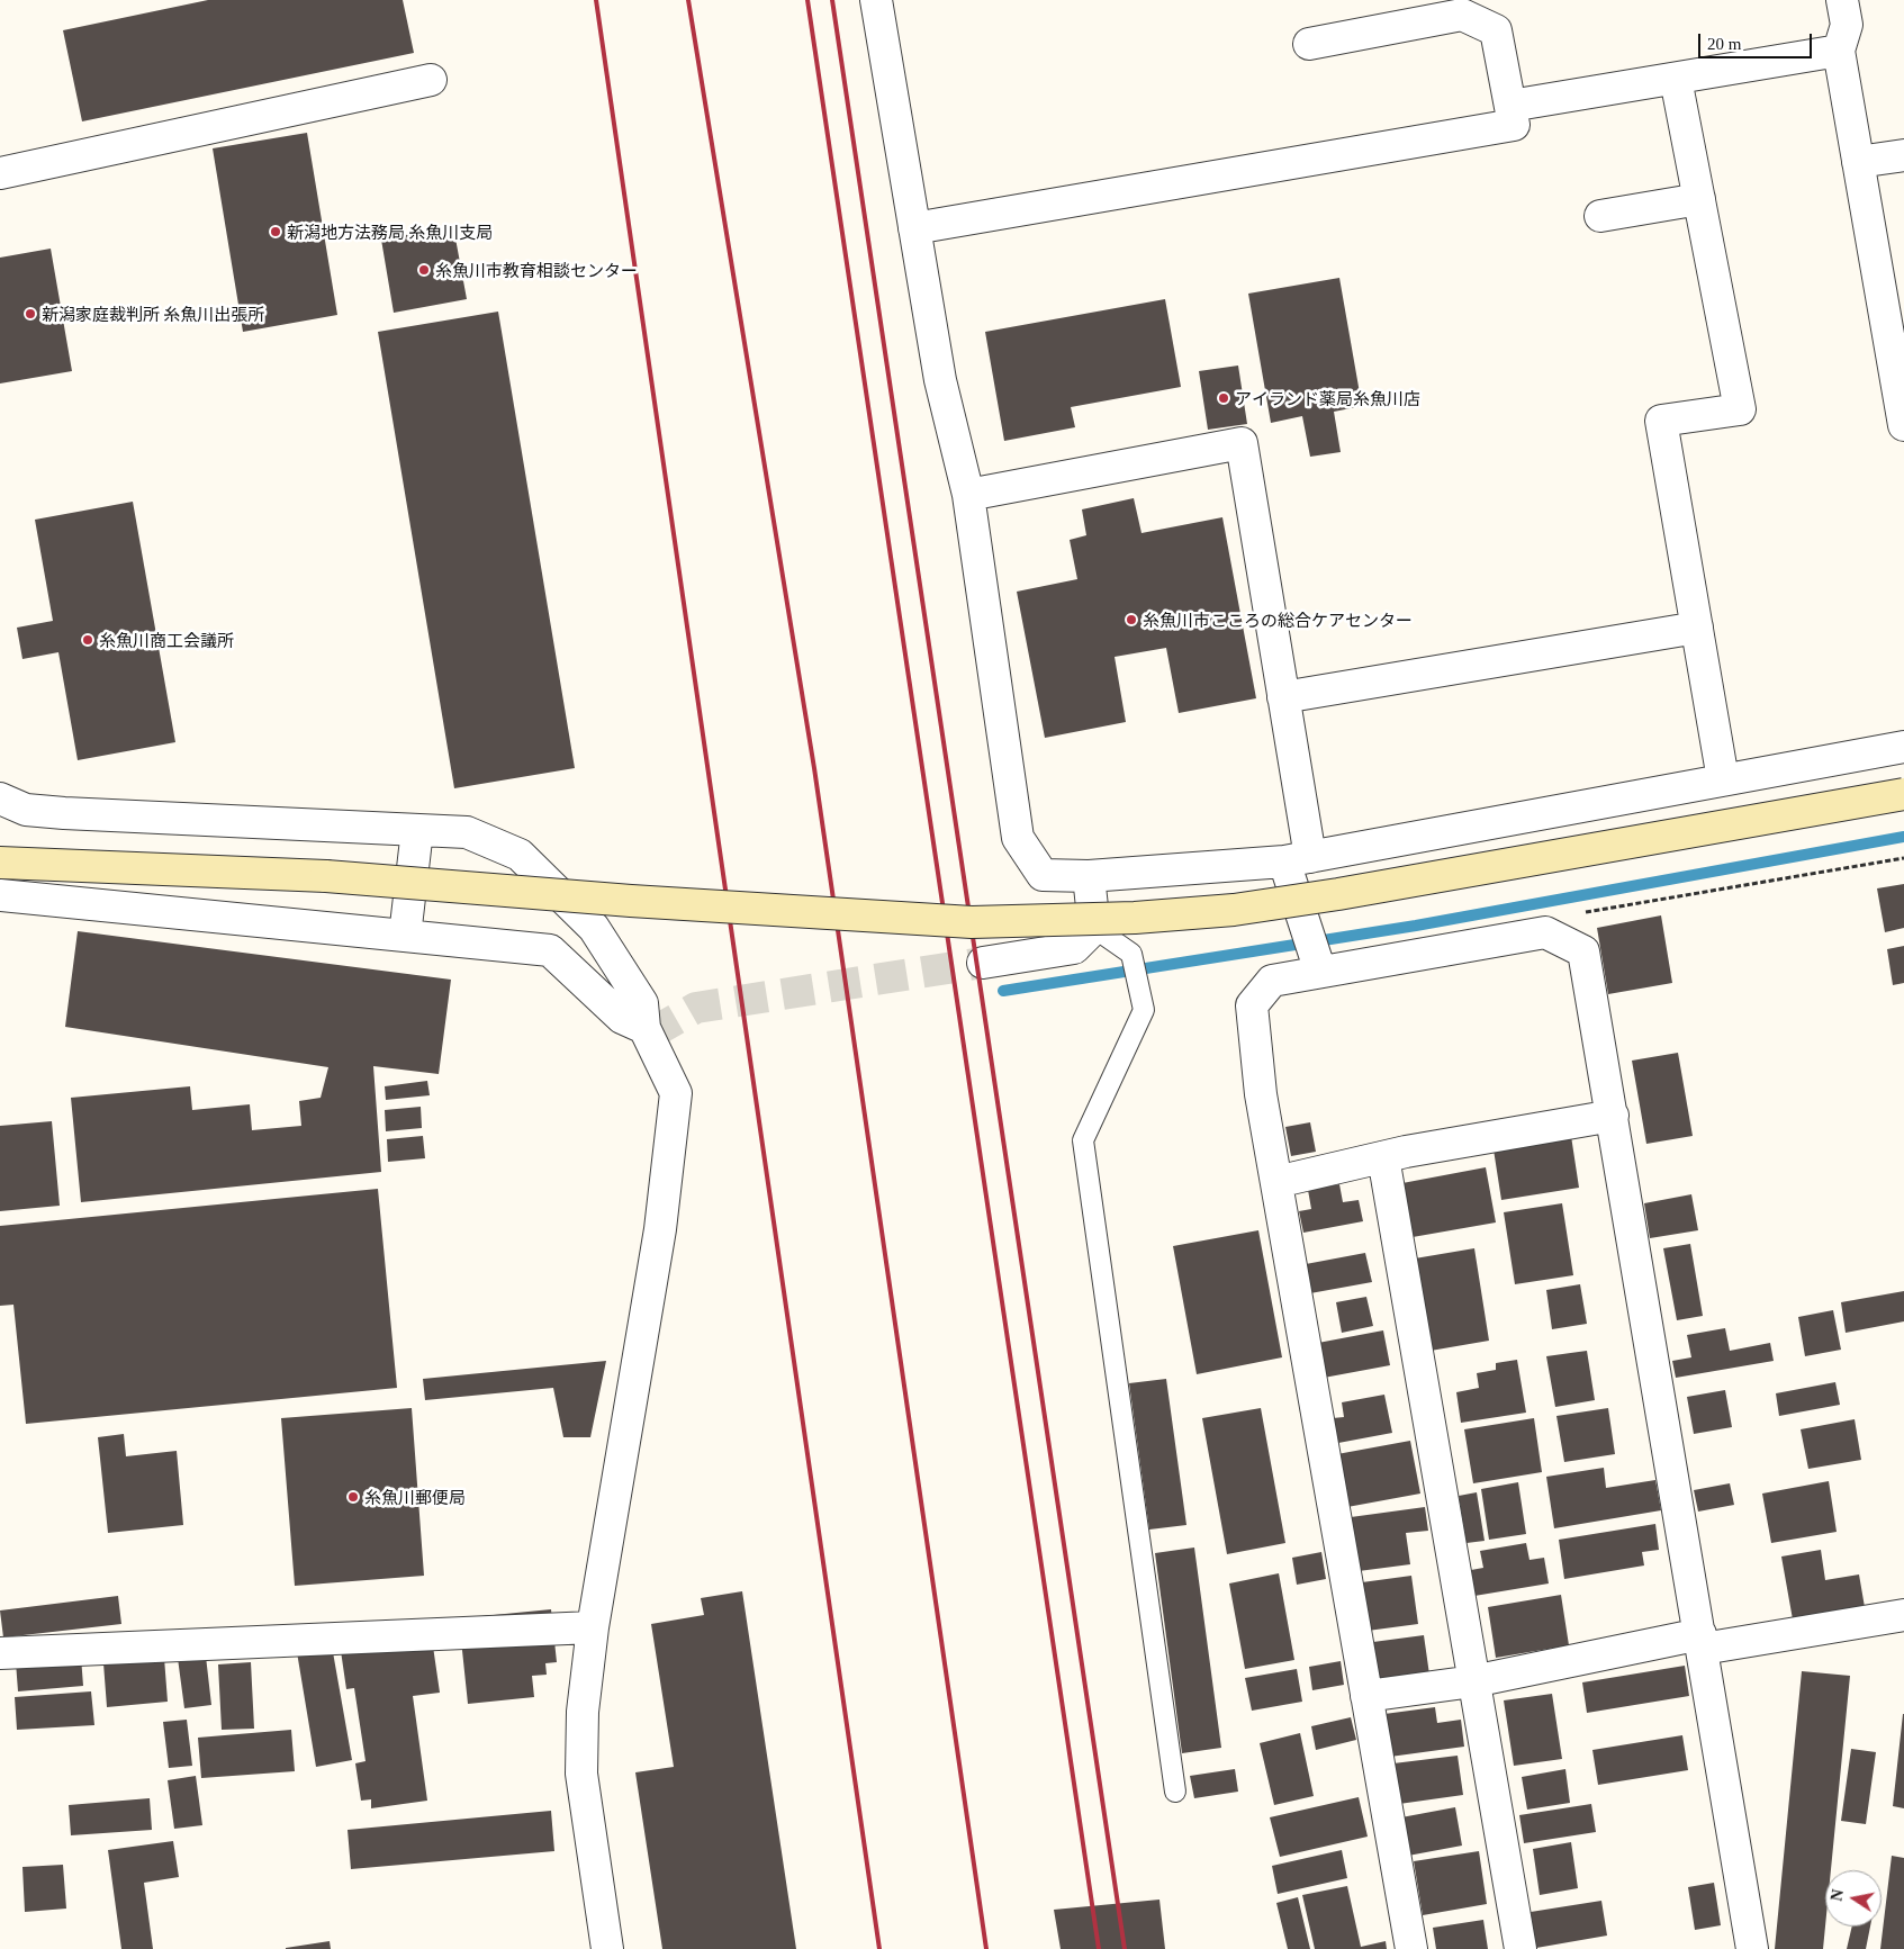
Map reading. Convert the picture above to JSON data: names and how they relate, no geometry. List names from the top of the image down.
{
  "places": [
    "新潟地方法務局 糸魚川支局",
    "糸魚川市教育相談センター",
    "新潟家庭裁判所 糸魚川出張所",
    "アイランド薬局糸魚川店",
    "糸魚川市こころの総合ケアセンター",
    "糸魚川商工会議所",
    "糸魚川郵便局"
  ],
  "scale_bar": "20 m",
  "north": "left"
}
